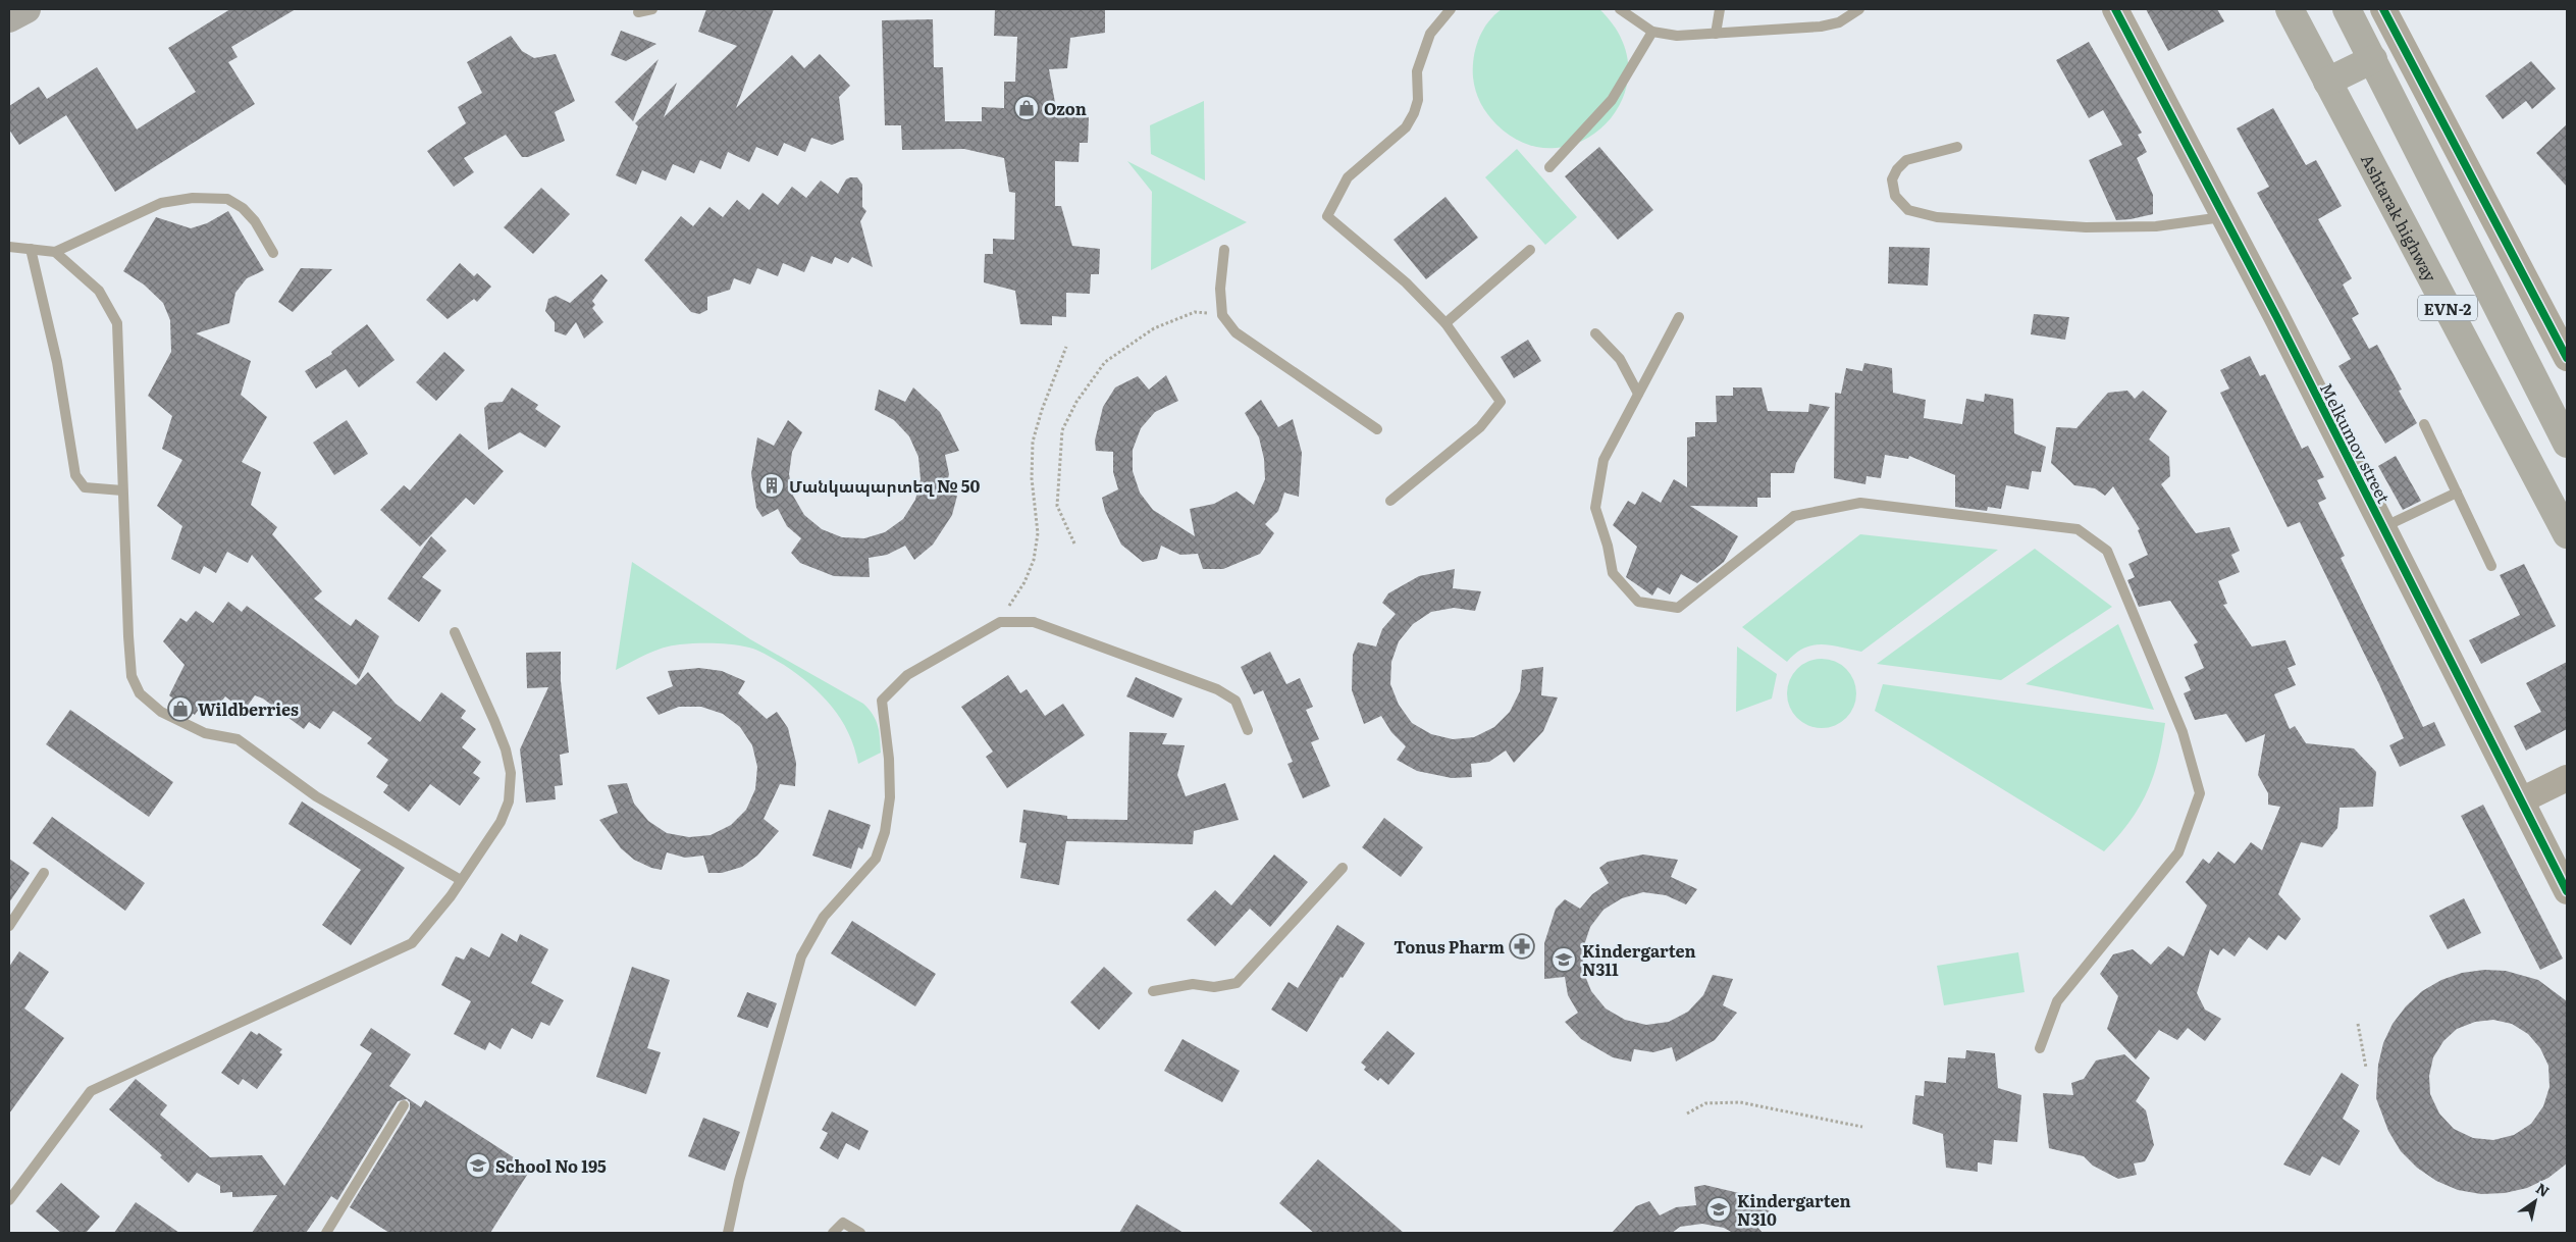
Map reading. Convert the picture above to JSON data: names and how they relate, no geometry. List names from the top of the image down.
{
  "streets": {
    "main road": ["Ashtarak highway", "EVN-2"],
    "street": ["Melkumov street"]
  },
  "places": {
    "shop": ["Ozon", "Wildberries"],
    "building": ["Մանկապարտեզ № 50"],
    "pharmacy": ["Tonus Pharm"],
    "school or university": ["Kindergarten N311", "School No 195", "Kindergarten N310"]
  },
  "north": "top right"
}
